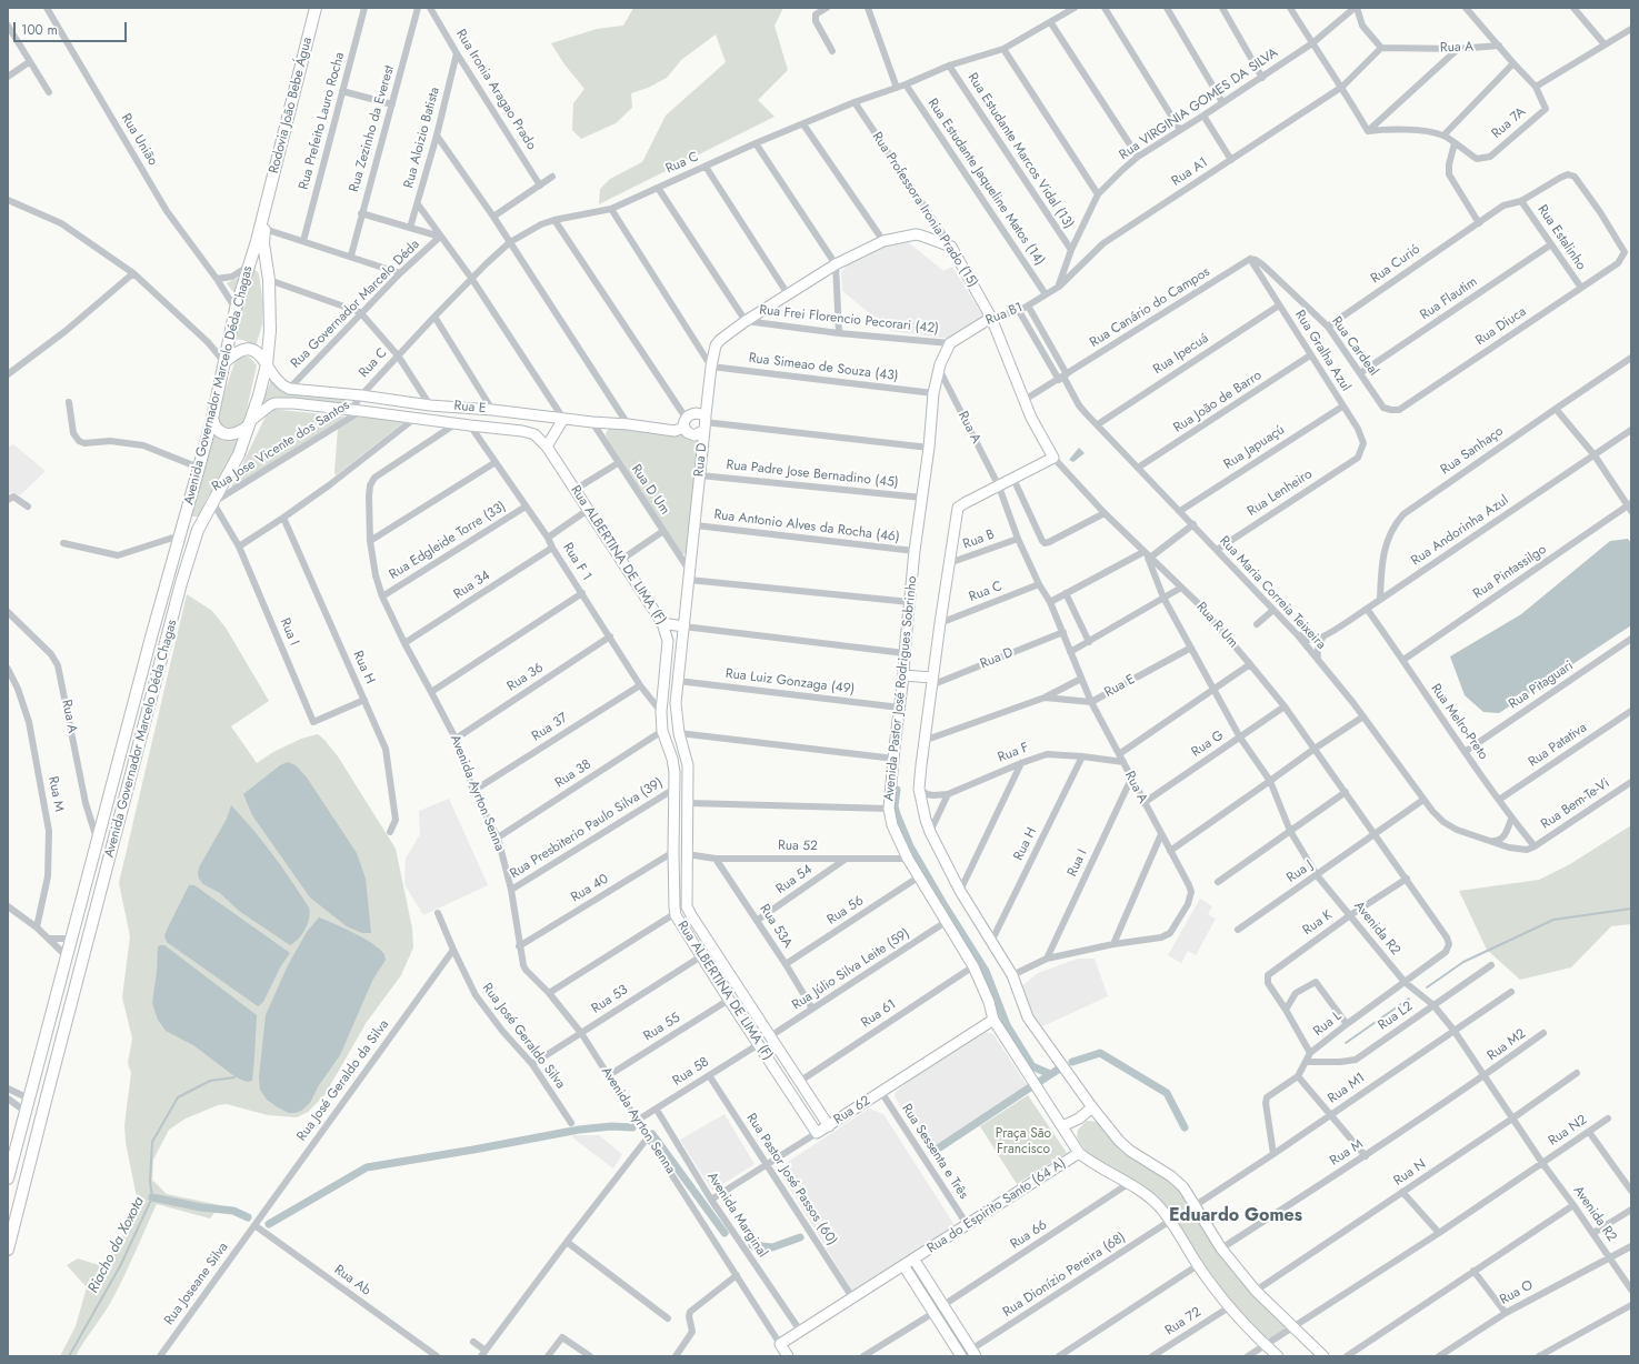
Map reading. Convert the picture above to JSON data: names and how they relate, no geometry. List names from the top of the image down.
{
  "streets": {
    "main road": ["Rodovia João Bebe Água", "Avenida Governador Marcelo Déda Chagas"],
    "street": [
      "Rua A",
      "Rua Ironia Aragao Prado",
      "Rua VIRGINIA GOMES DA SILVA",
      "Rua Prefeito Lauro Rocha",
      "Rua 7A",
      "Rua Zezinho da Everest",
      "Rua Aloizio Batista",
      "Rua União",
      "Rua Estudante Marcos Vidal (13)",
      "Rua C",
      "Rua A1",
      "Rua Estudante Jaqueline Matos (14)",
      "Rua Professora Ironia Prado (15)",
      "Rua Estalinho",
      "Rua Curió",
      "Rua Flautim",
      "Rua Governador Marcelo Déda",
      "Rua Canário do Campos",
      "Rua B1",
      "Rua Frei Florencio Pecorari (42)",
      "Rua Diuca",
      "Rua Cardeal",
      "Rua Gralha Azul",
      "Rua Ipecuá",
      "Rua Simeao de Souza (43)",
      "Rua João de Barro",
      "Rua E",
      "Rua Jose Vicente dos Santos",
      "Rua Japuaçú",
      "Rua Sanhaço",
      "Rua D",
      "Rua Padre Jose Bernadino (45)",
      "Rua D Um",
      "Rua Lenheiro",
      "Rua Antonio Alves da Rocha (46)",
      "Rua Andorinha Azul",
      "Rua B",
      "Rua Edgleide Torre (33)",
      "Rua ALBERTINA DE LIMA (F)",
      "Rua F 1",
      "Rua Pintassilgo",
      "Rua 34",
      "Rua Maria Correia Teixeira",
      "Rua R Um",
      "Rua I",
      "Rua H",
      "Rua 36",
      "Rua Luiz Gonzaga (49)",
      "Rua Pitaguari",
      "Avenida Pastor José Rodrigues Sobrinho",
      "Rua Melro-Preto",
      "Rua 37",
      "Rua G",
      "Rua Patativa",
      "Rua F",
      "Rua 38",
      "Avenida Ayrton Senna",
      "Rua M",
      "Rua Bem-Te-Vi",
      "Rua Presbiterio Paulo Silva (39)",
      "Rua 52",
      "Rua J",
      "Rua 54",
      "Rua 40",
      "Rua 56",
      "Rua K",
      "Rua 53A",
      "Avenida R2",
      "Rua Júlio Silva Leite (59)",
      "Rua 53",
      "Rua 61",
      "Rua L2",
      "Rua L",
      "Rua 55",
      "Rua José Geraldo Silva",
      "Rua M2",
      "Rua 58",
      "Rua José Geraldo da Silva",
      "Rua M1",
      "Rua 62",
      "Rua N2",
      "Rua Sessenta e Três",
      "Rua N",
      "Rua Pastor José Passos (60)",
      "Rua do Espirito Santo (64 A)",
      "Avenida Marginal",
      "Rua 66",
      "Rua Dionízio Pereira (68)",
      "Rua Ab",
      "Rua Joseane Silva",
      "Rua O",
      "Rua 72"
    ]
  },
  "crossings": [
    ["Rua A", "Rua C"],
    ["Rua A", "Rua A1"],
    ["Rua A", "Avenida Governador Marcelo Déda Chagas"],
    ["Rua A", "Rua E"],
    ["Rua A", "Rua D"],
    ["Rua A", "Rua B"],
    ["Rua A", "Rua I"],
    ["Rua A", "Avenida Pastor José Rodrigues Sobrinho"],
    ["Rua A", "Rua G"],
    ["Rua A", "Rua F"],
    ["Rua Ironia Aragao Prado", "Rua Aloizio Batista"],
    ["Rua VIRGINIA GOMES DA SILVA", "Rua Estudante Marcos Vidal (13)"],
    ["Rua VIRGINIA GOMES DA SILVA", "Rua A1"],
    ["Rua VIRGINIA GOMES DA SILVA", "Rua B1"],
    ["Rodovia João Bebe Água", "Avenida Governador Marcelo Déda Chagas"],
    ["Rua União", "Avenida Governador Marcelo Déda Chagas"],
    ["Rua Estudante Marcos Vidal (13)", "Rua C"],
    ["Rua C", "Rua Estudante Jaqueline Matos (14)"],
    ["Rua C", "Rua Professora Ironia Prado (15)"],
    ["Rua C", "Rua E"],
    ["Rua C", "Rua Jose Vicente dos Santos"],
    ["Rua C", "Avenida Pastor José Rodrigues Sobrinho"],
    ["Rua A1", "Rua B1"],
    ["Rua Estudante Jaqueline Matos (14)", "Rua B1"],
    ["Rua Professora Ironia Prado (15)", "Rua B1"],
    ["Rua Professora Ironia Prado (15)", "Rua D"],
    ["Rua Professora Ironia Prado (15)", "Rua R Um"],
    ["Rua Estalinho", "Rua Curió"],
    ["Rua Estalinho", "Rua Flautim"],
    ["Rua Estalinho", "Rua Diuca"],
    ["Rua Curió", "Rua Diuca"],
    ["Rua Curió", "Rua Cardeal"],
    ["Rua Flautim", "Rua Cardeal"],
    ["Rua Governador Marcelo Déda", "Rua E"],
    ["Rua Canário do Campos", "Rua Cardeal"],
    ["Rua Canário do Campos", "Rua Gralha Azul"],
    ["Rua Canário do Campos", "Rua Maria Correia Teixeira"],
    ["Rua Canário do Campos", "Rua R Um"],
    ["Rua B1", "Rua Frei Florencio Pecorari (42)"],
    ["Rua B1", "Rua Maria Correia Teixeira"],
    ["Rua B1", "Rua R Um"],
    ["Rua B1", "Avenida Pastor José Rodrigues Sobrinho"],
    ["Rua Frei Florencio Pecorari (42)", "Rua D"],
    ["Rua Frei Florencio Pecorari (42)", "Avenida Pastor José Rodrigues Sobrinho"],
    ["Rua Diuca", "Rua Cardeal"],
    ["Rua Cardeal", "Rua Gralha Azul"],
    ["Rua Gralha Azul", "Rua Ipecuá"],
    ["Rua Gralha Azul", "Rua João de Barro"],
    ["Rua Gralha Azul", "Rua Japuaçú"],
    ["Rua Gralha Azul", "Rua Lenheiro"],
    ["Rua Ipecuá", "Rua Maria Correia Teixeira"],
    ["Rua Simeao de Souza (43)", "Rua D"],
    ["Rua Simeao de Souza (43)", "Avenida Pastor José Rodrigues Sobrinho"],
    ["Avenida Governador Marcelo Déda Chagas", "Rua E"],
    ["Avenida Governador Marcelo Déda Chagas", "Rua Jose Vicente dos Santos"],
    ["Avenida Governador Marcelo Déda Chagas", "Rua I"],
    ["Rua João de Barro", "Rua Maria Correia Teixeira"],
    ["Rua E", "Rua Jose Vicente dos Santos"],
    ["Rua E", "Rua D"],
    ["Rua E", "Rua D Um"],
    ["Rua E", "Rua ALBERTINA DE LIMA (F)"],
    ["Rua E", "Rua F 1"],
    ["Rua E", "Avenida Pastor José Rodrigues Sobrinho"],
    ["Rua E", "Avenida Ayrton Senna"],
    ["Rua E", "Avenida R2"],
    ["Rua Jose Vicente dos Santos", "Rua I"],
    ["Rua Japuaçú", "Rua Maria Correia Teixeira"],
    ["Rua Sanhaço", "Rua Andorinha Azul"],
    ["Rua D", "Rua Padre Jose Bernadino (45)"],
    ["Rua D", "Rua D Um"],
    ["Rua D", "Rua Antonio Alves da Rocha (46)"],
    ["Rua D", "Rua Luiz Gonzaga (49)"],
    ["Rua D", "Avenida Pastor José Rodrigues Sobrinho"],
    ["Rua D", "Rua 52"],
    ["Rua D", "Rua Júlio Silva Leite (59)"],
    ["Rua D", "Rua 61"],
    ["Rua D", "Rua 62"],
    ["Rua Padre Jose Bernadino (45)", "Avenida Pastor José Rodrigues Sobrinho"],
    ["Rua Lenheiro", "Rua Maria Correia Teixeira"],
    ["Rua Antonio Alves da Rocha (46)", "Avenida Pastor José Rodrigues Sobrinho"],
    ["Rua Andorinha Azul", "Rua Maria Correia Teixeira"],
    ["Rua Andorinha Azul", "Rua Melro-Preto"],
    ["Rua B", "Avenida Pastor José Rodrigues Sobrinho"],
    ["Rua Edgleide Torre (33)", "Rua F 1"],
    ["Rua Edgleide Torre (33)", "Avenida Ayrton Senna"],
    ["Rua ALBERTINA DE LIMA (F)", "Rua F 1"],
    ["Rua ALBERTINA DE LIMA (F)", "Rua 38"],
    ["Rua ALBERTINA DE LIMA (F)", "Rua Presbiterio Paulo Silva (39)"],
    ["Rua ALBERTINA DE LIMA (F)", "Rua 40"],
    ["Rua ALBERTINA DE LIMA (F)", "Rua 53"],
    ["Rua ALBERTINA DE LIMA (F)", "Rua 55"],
    ["Rua ALBERTINA DE LIMA (F)", "Rua 58"],
    ["Rua ALBERTINA DE LIMA (F)", "Rua 62"],
    ["Rua F 1", "Rua 34"],
    ["Rua F 1", "Rua 36"],
    ["Rua F 1", "Rua 37"],
    ["Rua Pintassilgo", "Rua Melro-Preto"],
    ["Rua 34", "Avenida Ayrton Senna"],
    ["Rua Maria Correia Teixeira", "Rua Melro-Preto"],
    ["Rua Maria Correia Teixeira", "Rua Bem-Te-Vi"],
    ["Rua Maria Correia Teixeira", "Rua J"],
    ["Rua R Um", "Rua G"],
    ["Rua R Um", "Rua J"],
    ["Rua R Um", "Rua K"],
    ["Rua R Um", "Avenida R2"],
    ["Rua R Um", "Rua L"],
    ["Rua I", "Rua H"],
    ["Rua H", "Avenida Pastor José Rodrigues Sobrinho"],
    ["Rua H", "Rua F"],
    ["Rua 36", "Avenida Ayrton Senna"],
    ["Rua Luiz Gonzaga (49)", "Avenida Pastor José Rodrigues Sobrinho"],
    ["Rua Pitaguari", "Rua Melro-Preto"],
    ["Avenida Pastor José Rodrigues Sobrinho", "Rua F"],
    ["Avenida Pastor José Rodrigues Sobrinho", "Rua M"],
    ["Avenida Pastor José Rodrigues Sobrinho", "Rua 52"],
    ["Avenida Pastor José Rodrigues Sobrinho", "Rua 56"],
    ["Avenida Pastor José Rodrigues Sobrinho", "Rua Júlio Silva Leite (59)"],
    ["Avenida Pastor José Rodrigues Sobrinho", "Rua 61"],
    ["Avenida Pastor José Rodrigues Sobrinho", "Rua M1"],
    ["Avenida Pastor José Rodrigues Sobrinho", "Rua 62"],
    ["Avenida Pastor José Rodrigues Sobrinho", "Rua N"],
    ["Avenida Pastor José Rodrigues Sobrinho", "Rua do Espirito Santo (64 A)"],
    ["Avenida Pastor José Rodrigues Sobrinho", "Rua 66"],
    ["Avenida Pastor José Rodrigues Sobrinho", "Rua Dionízio Pereira (68)"],
    ["Avenida Pastor José Rodrigues Sobrinho", "Rua 72"],
    ["Rua Melro-Preto", "Rua Patativa"],
    ["Rua Melro-Preto", "Rua Bem-Te-Vi"],
    ["Rua 37", "Avenida Ayrton Senna"],
    ["Rua G", "Avenida R2"],
    ["Rua 38", "Avenida Ayrton Senna"],
    ["Avenida Ayrton Senna", "Rua Presbiterio Paulo Silva (39)"],
    ["Avenida Ayrton Senna", "Rua 40"],
    ["Avenida Ayrton Senna", "Rua 53"],
    ["Avenida Ayrton Senna", "Rua 55"],
    ["Avenida Ayrton Senna", "Rua 58"],
    ["Avenida Ayrton Senna", "Rua do Espirito Santo (64 A)"],
    ["Rua M", "Avenida R2"],
    ["Rua M", "Rua M2"],
    ["Rua 52", "Rua 54"],
    ["Rua 52", "Rua 53A"],
    ["Rua J", "Avenida R2"],
    ["Rua 54", "Rua 53A"],
    ["Rua 56", "Rua 53A"],
    ["Rua K", "Avenida R2"],
    ["Rua 53A", "Rua Júlio Silva Leite (59)"],
    ["Avenida R2", "Rua L2"],
    ["Avenida R2", "Rua L"],
    ["Avenida R2", "Rua M2"],
    ["Avenida R2", "Rua M1"],
    ["Avenida R2", "Rua N2"],
    ["Avenida R2", "Rua N"],
    ["Avenida R2", "Rua O"],
    ["Rua 53", "Rua José Geraldo Silva"],
    ["Rua L2", "Rua L"],
    ["Rua L", "Rua M1"],
    ["Rua José Geraldo Silva", "Rua José Geraldo da Silva"],
    ["Rua 58", "Rua Pastor José Passos (60)"],
    ["Rua 58", "Avenida Marginal"],
    ["Rua José Geraldo da Silva", "Rua Ab"],
    ["Rua José Geraldo da Silva", "Rua Joseane Silva"],
    ["Rua 62", "Rua Sessenta e Três"],
    ["Rua 62", "Rua Pastor José Passos (60)"],
    ["Rua 62", "Avenida Marginal"],
    ["Rua Sessenta e Três", "Rua do Espirito Santo (64 A)"],
    ["Rua Pastor José Passos (60)", "Rua do Espirito Santo (64 A)"],
    ["Rua do Espirito Santo (64 A)", "Avenida Marginal"],
    ["Rua Ab", "Rua Joseane Silva"]
  ],
  "districts": ["Eduardo Gomes"],
  "water": ["Riacho da Xoxota"],
  "parks": ["Praça São Francisco"],
  "scale_bar": "100 m"
}
